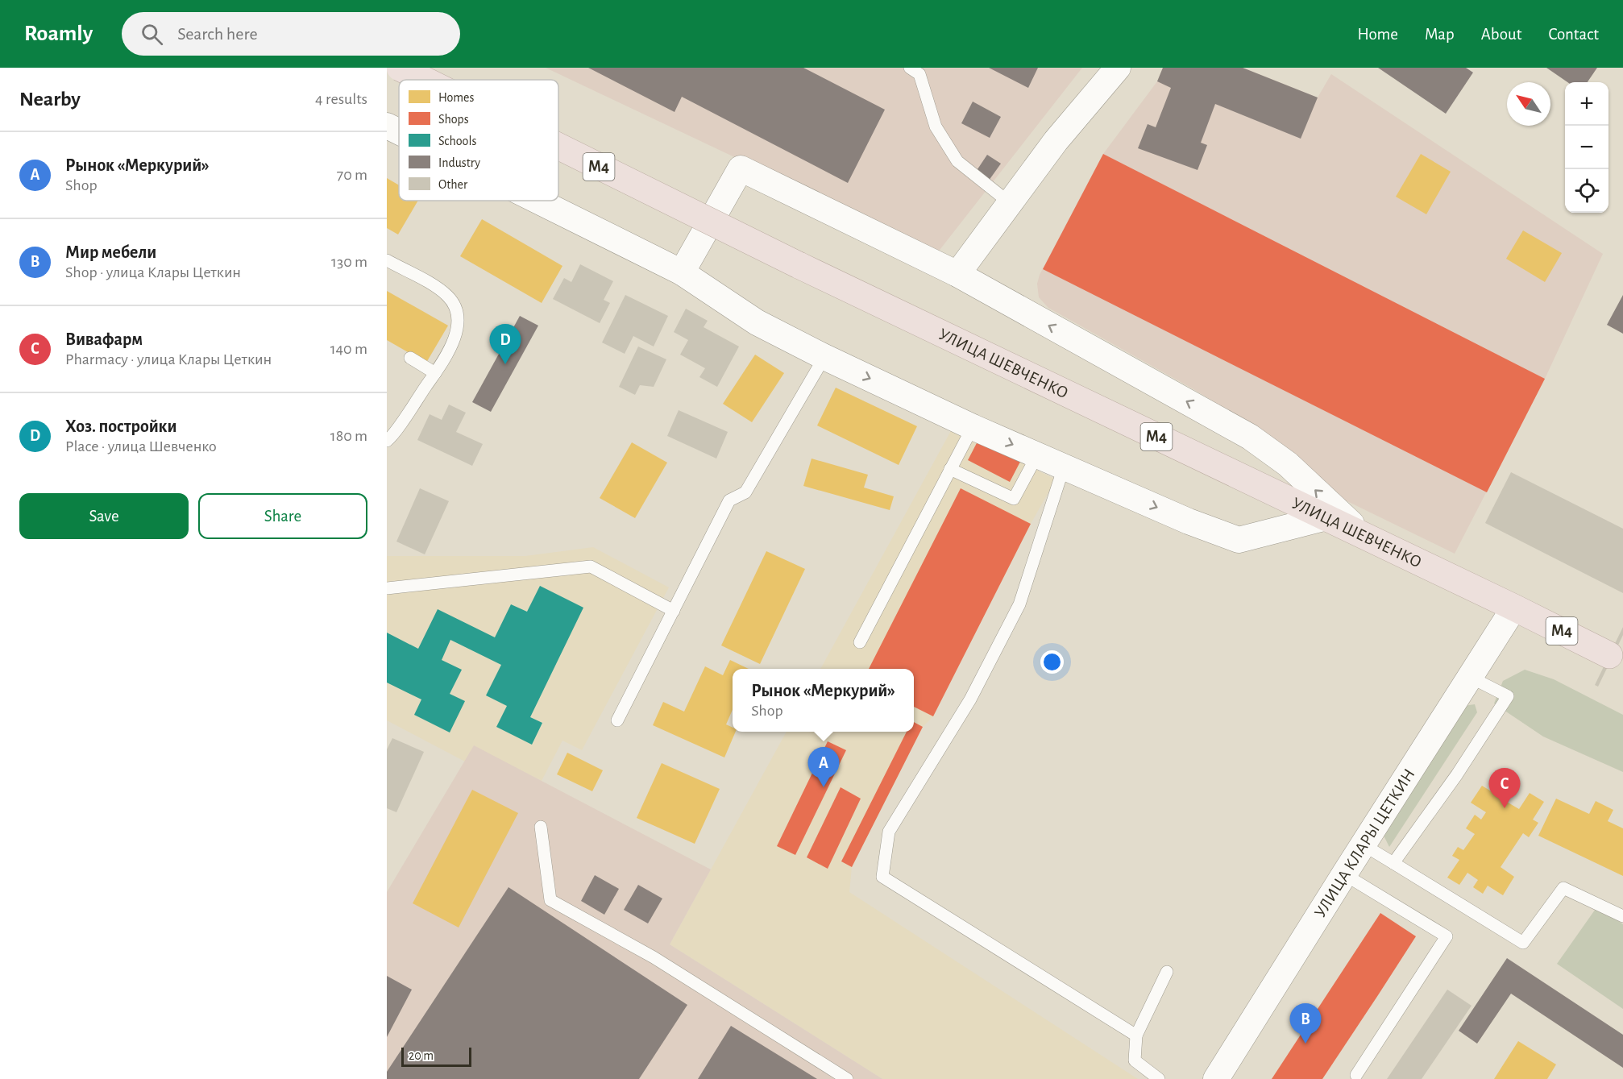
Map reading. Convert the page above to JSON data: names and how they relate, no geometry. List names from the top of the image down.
{
  "streets": {
    "highway": ["M4", "УЛИЦА ШЕВЧЕНКО"],
    "street": ["УЛИЦА КЛАРЫ ЦЕТКИН"]
  },
  "crossings": [
    ["УЛИЦА ШЕВЧЕНКО", "УЛИЦА КЛАРЫ ЦЕТКИН"]
  ],
  "legend": [
    "Homes",
    "Shops",
    "Schools",
    "Industry",
    "Other"
  ],
  "scale_bar": "20 m",
  "north": "top left",
  "page": {
    "header": "Roamly",
    "search": "Search here",
    "nav": [
      "Home",
      "Map",
      "About",
      "Contact"
    ],
    "heading": ["Nearby", "4 results"],
    "map_buttons": ["+", "−"],
    "list": [
      {
        "mark": "A",
        "name": "Рынок «Меркурий»",
        "note": "Shop",
        "value": "70 m"
      },
      {
        "mark": "B",
        "name": "Мир мебели",
        "note": "Shop · улица Клары Цеткин",
        "value": "130 m"
      },
      {
        "mark": "C",
        "name": "Вивафарм",
        "note": "Pharmacy · улица Клары Цеткин",
        "value": "140 m"
      },
      {
        "mark": "D",
        "name": "Хоз. постройки",
        "note": "Place · улица Шевченко",
        "value": "180 m"
      }
    ],
    "pins": [
      "D",
      "A",
      "C",
      "B"
    ],
    "buttons": ["Save", "Share"],
    "popup": ["Рынок «Меркурий»", "Shop"],
    "scale": "20 m"
  }
}
